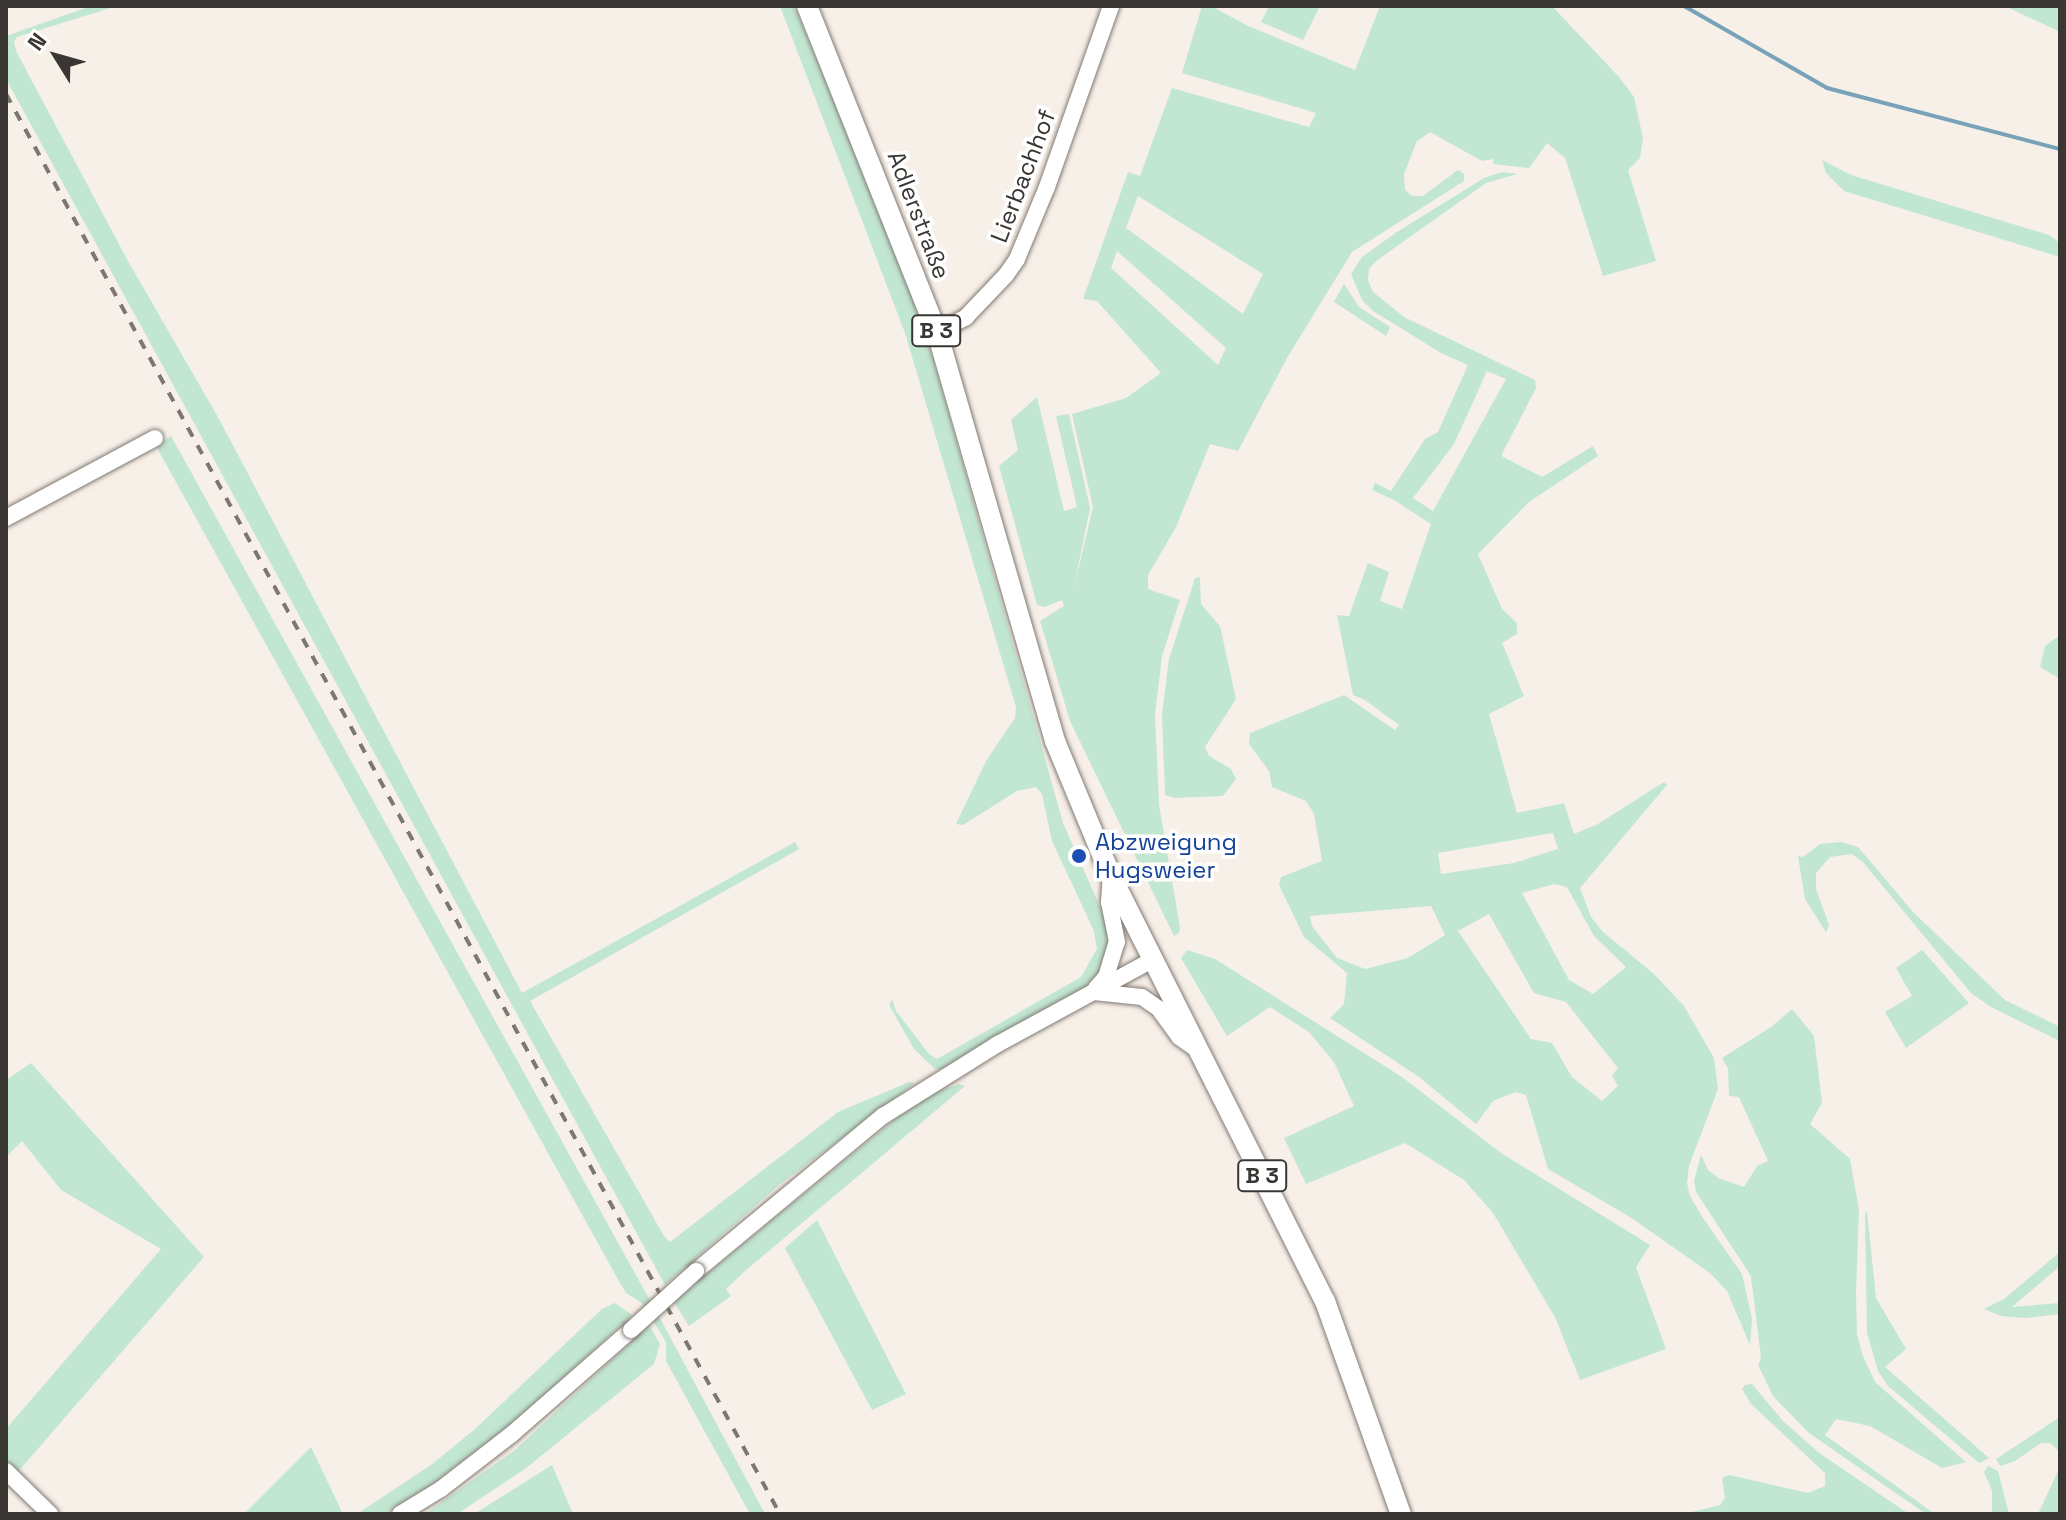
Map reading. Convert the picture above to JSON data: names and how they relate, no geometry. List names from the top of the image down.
{
  "streets": {
    "main road": ["Adlerstraße", "B 3"],
    "street": ["Lierbachhof"]
  },
  "crossings": [
    ["Lierbachhof", "Adlerstraße"],
    ["Adlerstraße", "B 3"]
  ],
  "places": ["Abzweigung Hugsweier"],
  "north": "top left"
}
